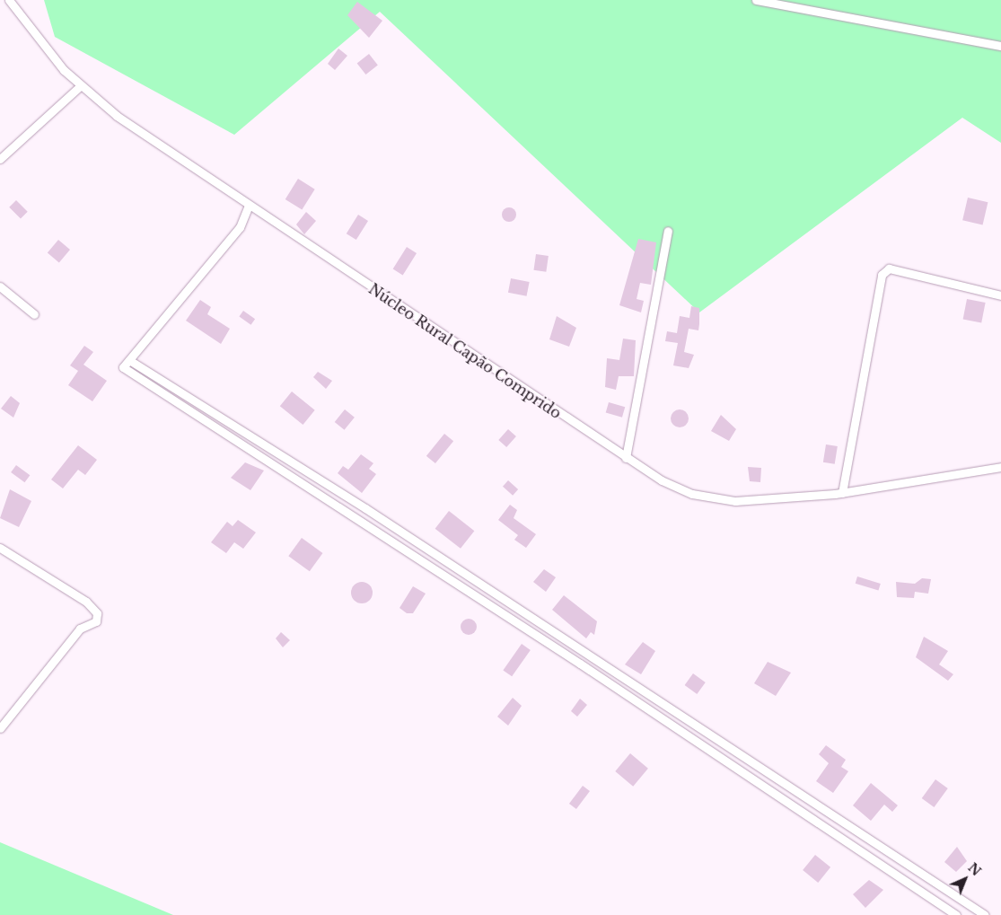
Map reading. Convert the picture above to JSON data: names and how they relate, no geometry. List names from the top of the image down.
{
  "streets": {
    "street": ["Núcleo Rural Capão Comprido"]
  },
  "north": "top right"
}
